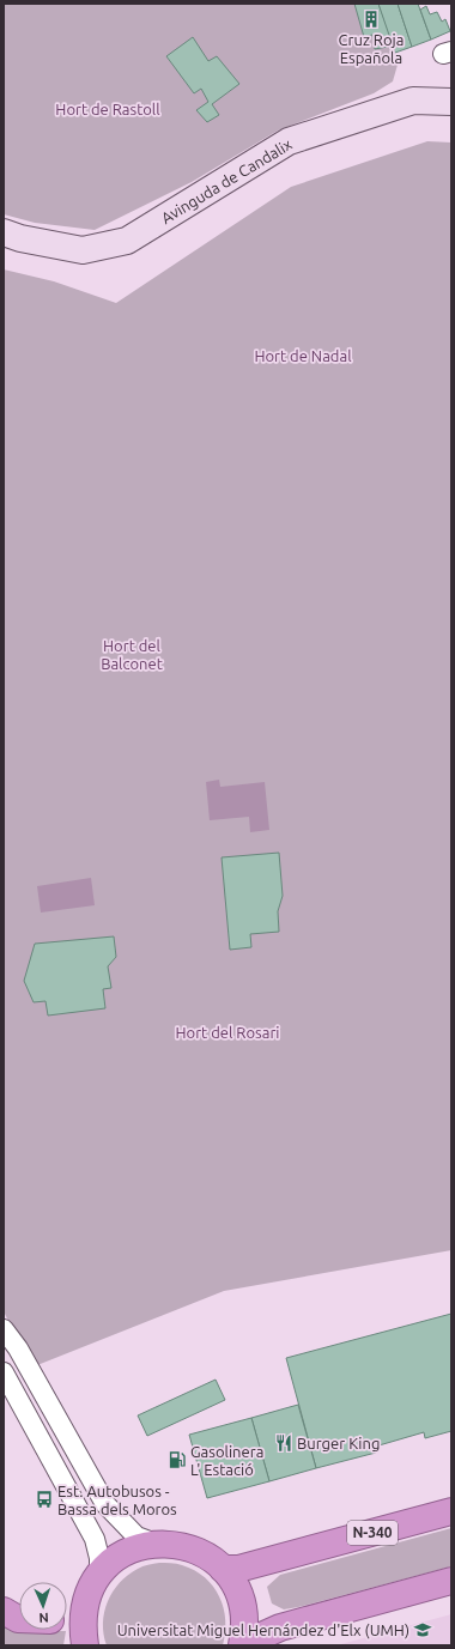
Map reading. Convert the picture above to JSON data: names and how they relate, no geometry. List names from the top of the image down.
{
  "streets": {
    "highway": ["N-340"],
    "main road": ["Avinguda de Candalix"]
  },
  "parks": [
    "Hort de Rastoll",
    "Hort de Nadal",
    "Hort del Balconet",
    "Hort del Rosari"
  ],
  "places": {
    "building": ["Cruz Roja Española"],
    "restaurant": ["Burger King"],
    "fuel station": ["Gasolinera L' Estació"],
    "bus stop": ["Est. Autobusos - Bassa dels Moros"],
    "school or university": ["Universitat Miguel Hernández d'Elx (UMH)"]
  },
  "north": "bottom"
}
